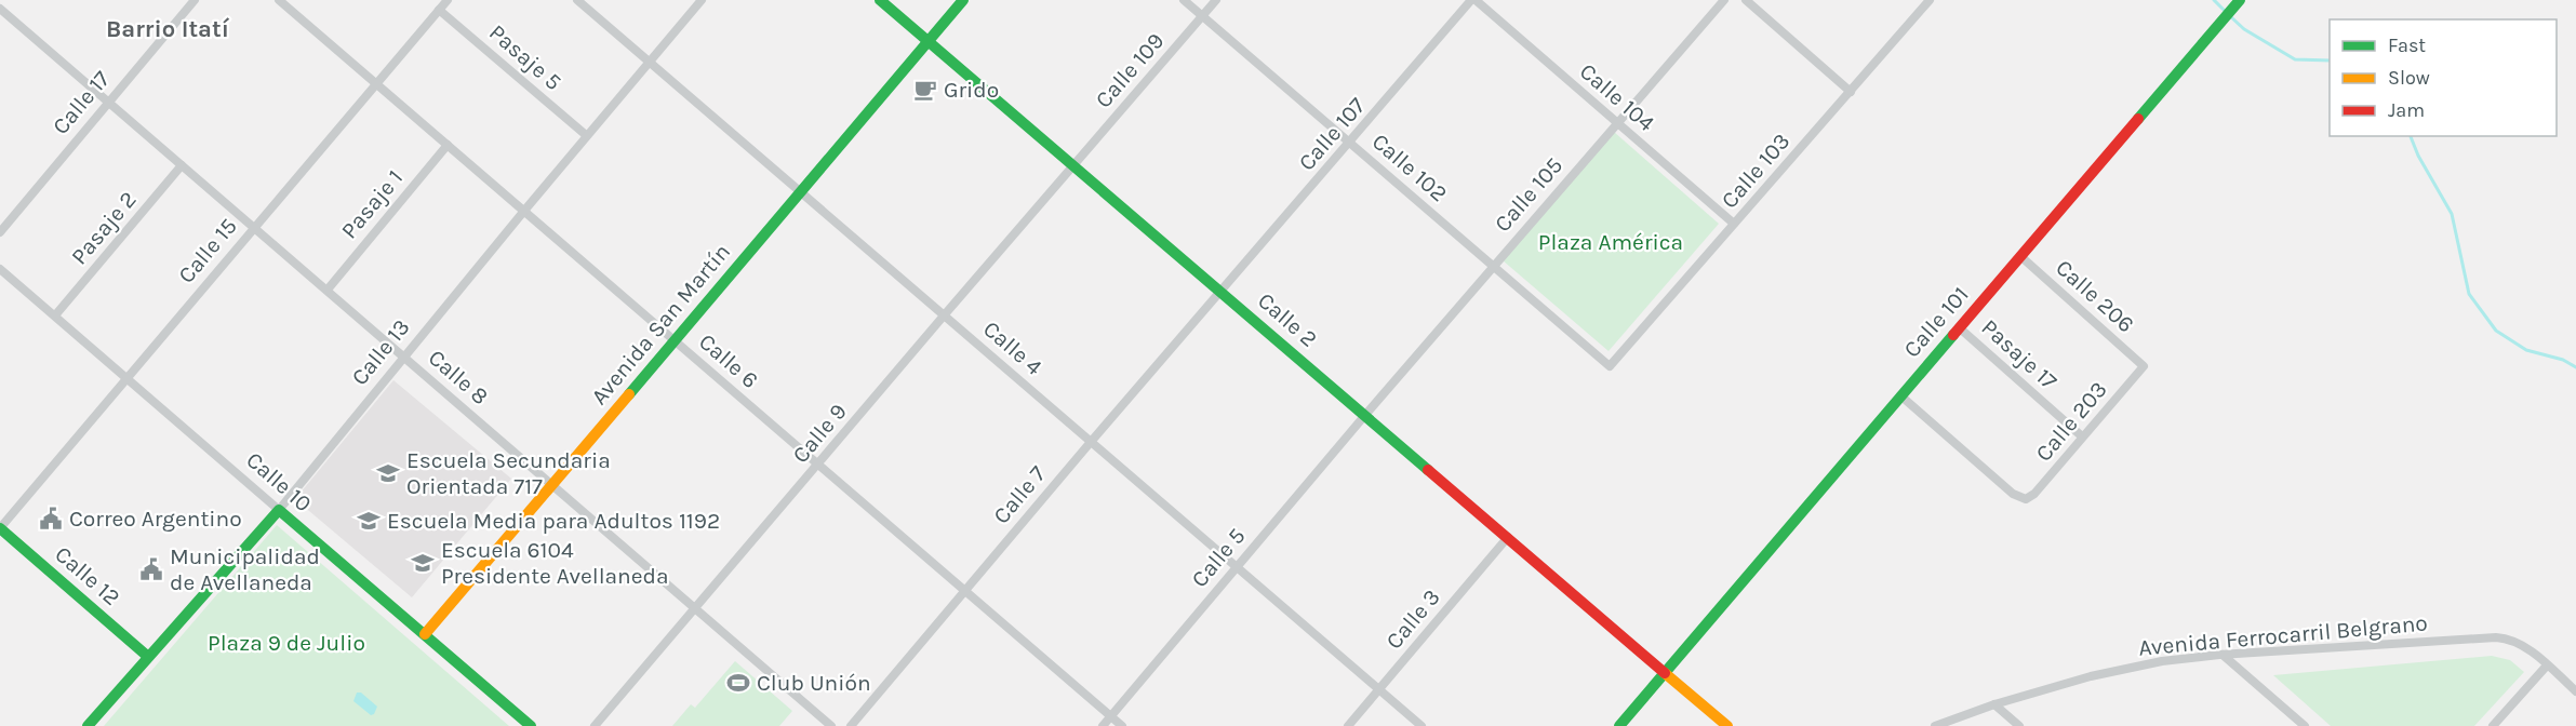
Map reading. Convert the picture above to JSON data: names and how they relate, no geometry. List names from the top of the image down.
{
  "streets": {
    "street": [
      "Pasaje 5",
      "Calle 109",
      "Calle 104",
      "Calle 17",
      "Calle 107",
      "Calle 102",
      "Calle 103",
      "Calle 105",
      "Pasaje 1",
      "Pasaje 2",
      "Calle 15",
      "Calle 206",
      "Calle 2",
      "Calle 101",
      "Avenida San Martín",
      "Calle 4",
      "Calle 13",
      "Pasaje 17",
      "Calle 6",
      "Calle 8",
      "Calle 203",
      "Calle 9",
      "Calle 10",
      "Calle 7",
      "Calle 5",
      "Calle 12",
      "Calle 3",
      "Avenida Ferrocarril Belgrano"
    ]
  },
  "crossings": [
    ["Pasaje 5", "Calle 15"],
    ["Pasaje 5", "Calle 13"],
    ["Calle 109", "Calle 102"],
    ["Calle 109", "Calle 2"],
    ["Calle 109", "Calle 9"],
    ["Calle 104", "Calle 107"],
    ["Calle 104", "Calle 103"],
    ["Calle 104", "Calle 105"],
    ["Calle 17", "Calle 8"],
    ["Calle 107", "Calle 102"],
    ["Calle 107", "Calle 2"],
    ["Calle 107", "Calle 7"],
    ["Calle 102", "Calle 103"],
    ["Calle 102", "Calle 105"],
    ["Calle 105", "Calle 2"],
    ["Calle 105", "Calle 5"],
    ["Pasaje 1", "Calle 6"],
    ["Pasaje 1", "Calle 8"],
    ["Pasaje 2", "Calle 8"],
    ["Pasaje 2", "Calle 10"],
    ["Calle 15", "Calle 6"],
    ["Calle 15", "Calle 8"],
    ["Calle 15", "Calle 10"],
    ["Calle 15", "Calle 12"],
    ["Calle 206", "Calle 101"],
    ["Calle 206", "Calle 203"],
    ["Calle 2", "Calle 101"],
    ["Calle 2", "Avenida San Martín"],
    ["Calle 2", "Calle 9"],
    ["Calle 2", "Calle 7"],
    ["Calle 2", "Calle 5"],
    ["Calle 2", "Calle 3"],
    ["Calle 101", "Pasaje 17"],
    ["Calle 101", "Calle 203"],
    ["Avenida San Martín", "Calle 4"],
    ["Avenida San Martín", "Calle 6"],
    ["Avenida San Martín", "Calle 8"],
    ["Avenida San Martín", "Calle 10"],
    ["Calle 4", "Calle 13"],
    ["Calle 4", "Calle 9"],
    ["Calle 4", "Calle 7"],
    ["Calle 4", "Calle 5"],
    ["Calle 4", "Calle 3"],
    ["Calle 13", "Calle 6"],
    ["Calle 13", "Calle 8"],
    ["Calle 13", "Calle 10"],
    ["Calle 13", "Calle 12"],
    ["Pasaje 17", "Calle 203"],
    ["Calle 6", "Calle 9"],
    ["Calle 6", "Calle 7"],
    ["Calle 6", "Calle 5"],
    ["Calle 8", "Calle 9"]
  ],
  "districts": ["Barrio Itatí"],
  "parks": ["Plaza América", "Plaza 9 de Julio"],
  "places": {
    "cafe": ["Grido"],
    "school or university": ["Escuela Secundaria Orientada 717", "Escuela Media para Adultos 1192", "Escuela 6104 Presidente Avellaneda"],
    "public building": ["Correo Argentino", "Municipalidad de Avellaneda"],
    "sports": ["Club Unión"]
  },
  "legend": ["Fast", "Slow", "Jam"]
}
